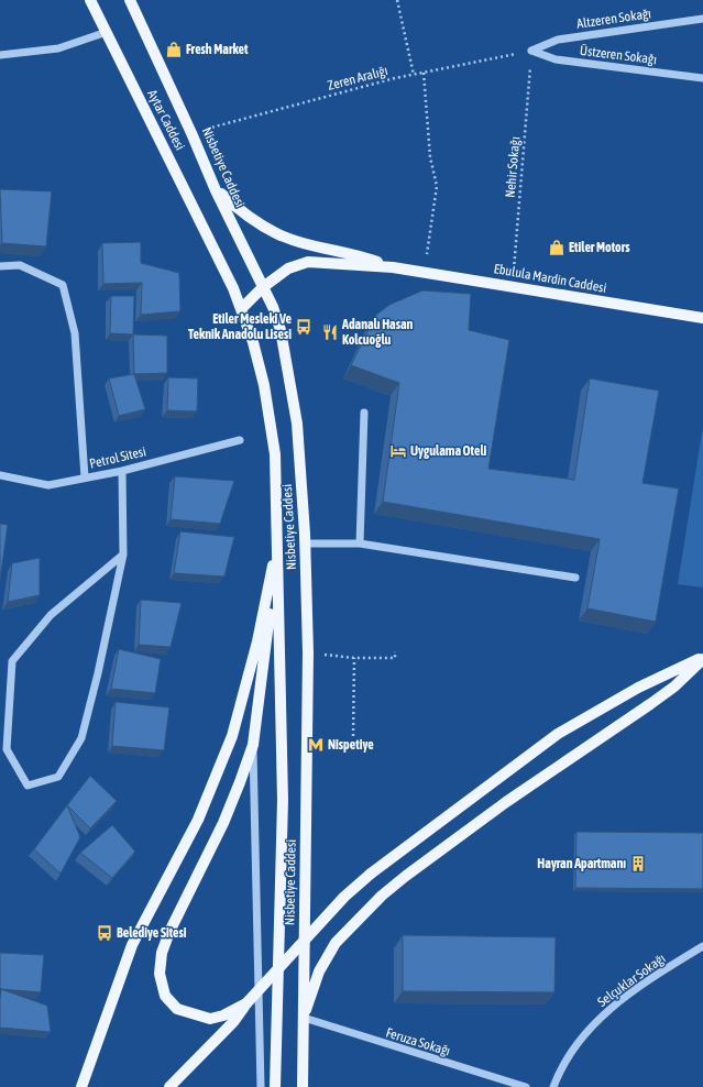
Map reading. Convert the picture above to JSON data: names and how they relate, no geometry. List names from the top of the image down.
{
  "streets": {
    "main road": ["Aytar Caddesi", "Nisbetiye Caddesi", "Ebulula Mardin Caddesi"],
    "street": [
      "Altzeren Sokağı",
      "Üstzeren Sokağı",
      "Petrol Sitesi",
      "Selçuklar Sokağı",
      "Feruza Sokağı"
    ],
    "path": ["Zeren Aralığı", "Nehir Sokağı"]
  },
  "crossings": [
    ["Altzeren Sokağı", "Üstzeren Sokağı"],
    ["Altzeren Sokağı", "Zeren Aralığı"],
    ["Altzeren Sokağı", "Nehir Sokağı"],
    ["Üstzeren Sokağı", "Zeren Aralığı"],
    ["Üstzeren Sokağı", "Nehir Sokağı"],
    ["Zeren Aralığı", "Nisbetiye Caddesi"],
    ["Zeren Aralığı", "Nehir Sokağı"],
    ["Aytar Caddesi", "Nisbetiye Caddesi"],
    ["Nisbetiye Caddesi", "Feruza Sokağı"],
    ["Nehir Sokağı", "Ebulula Mardin Caddesi"]
  ],
  "places": {
    "shop": ["Fresh Market", "Etiler Motors"],
    "bus stop": ["Etiler Mesleki Ve Teknik Anadolu Lisesi", "Belediye Sitesi"],
    "restaurant": ["Adanalı Hasan Kolcuoğlu"],
    "hotel": ["Uygulama Oteli"],
    "metro station": ["Nispetiye"],
    "building": ["Hayran Apartmanı"]
  }
}
